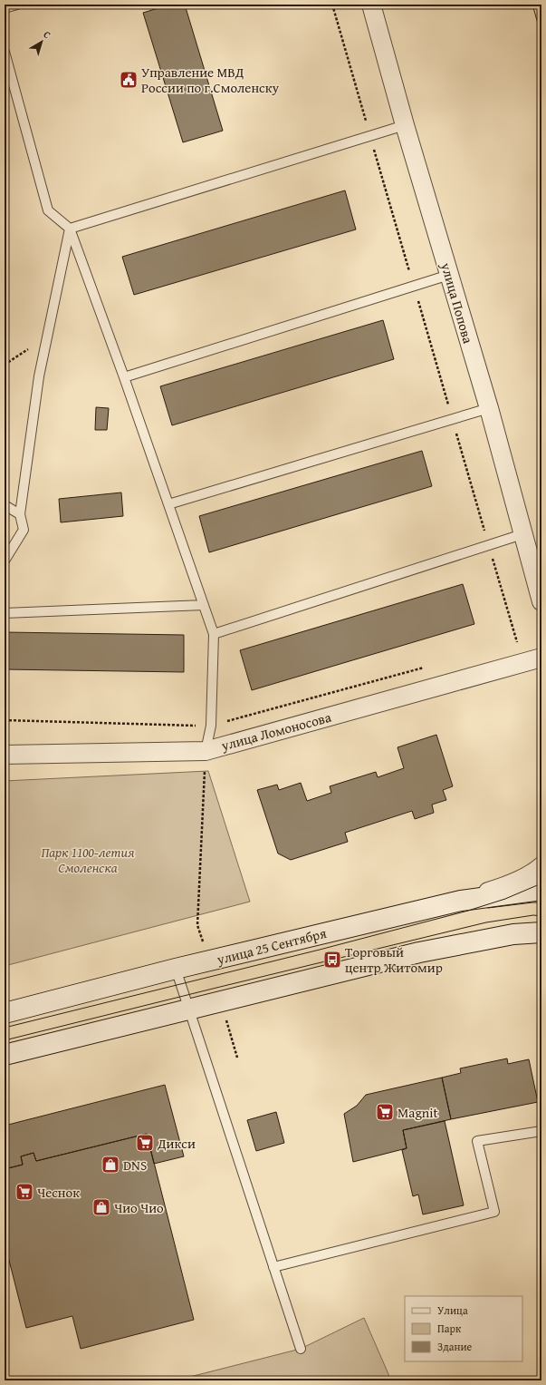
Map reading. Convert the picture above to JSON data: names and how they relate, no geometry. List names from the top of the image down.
{
  "streets": {
    "main road": ["улица 25 Сентября"],
    "street": ["улица Попова", "улица Ломоносова"]
  },
  "parks": ["Парк 1100-летия Смоленска"],
  "places": {
    "public building": ["Управление МВД России по г.Смоленску"],
    "bus stop": ["Торговый центр Житомир"],
    "supermarket": ["Magnit", "Дикси", "Чеснок"],
    "shop": ["DNS", "Чио Чио"]
  },
  "legend": ["Улица", "Парк", "Здание"],
  "north": "top right"
}
